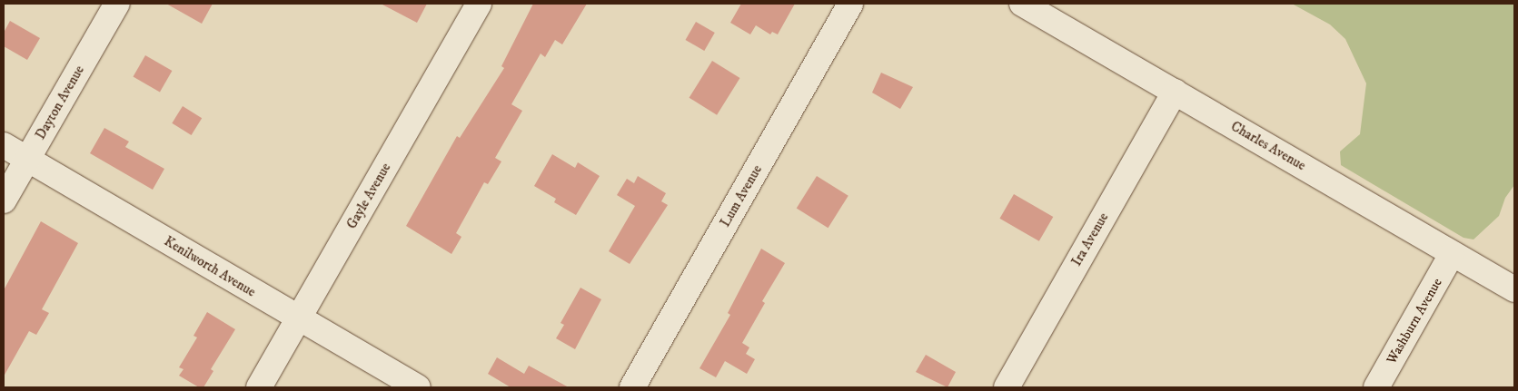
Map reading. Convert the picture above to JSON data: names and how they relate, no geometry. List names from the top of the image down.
{
  "streets": {
    "street": [
      "Dayton Avenue",
      "Charles Avenue",
      "Gayle Avenue",
      "Lum Avenue",
      "Ira Avenue",
      "Kenilworth Avenue",
      "Washburn Avenue"
    ]
  },
  "crossings": [
    ["Dayton Avenue", "Kenilworth Avenue"],
    ["Charles Avenue", "Ira Avenue"],
    ["Charles Avenue", "Washburn Avenue"],
    ["Gayle Avenue", "Kenilworth Avenue"]
  ]
}
